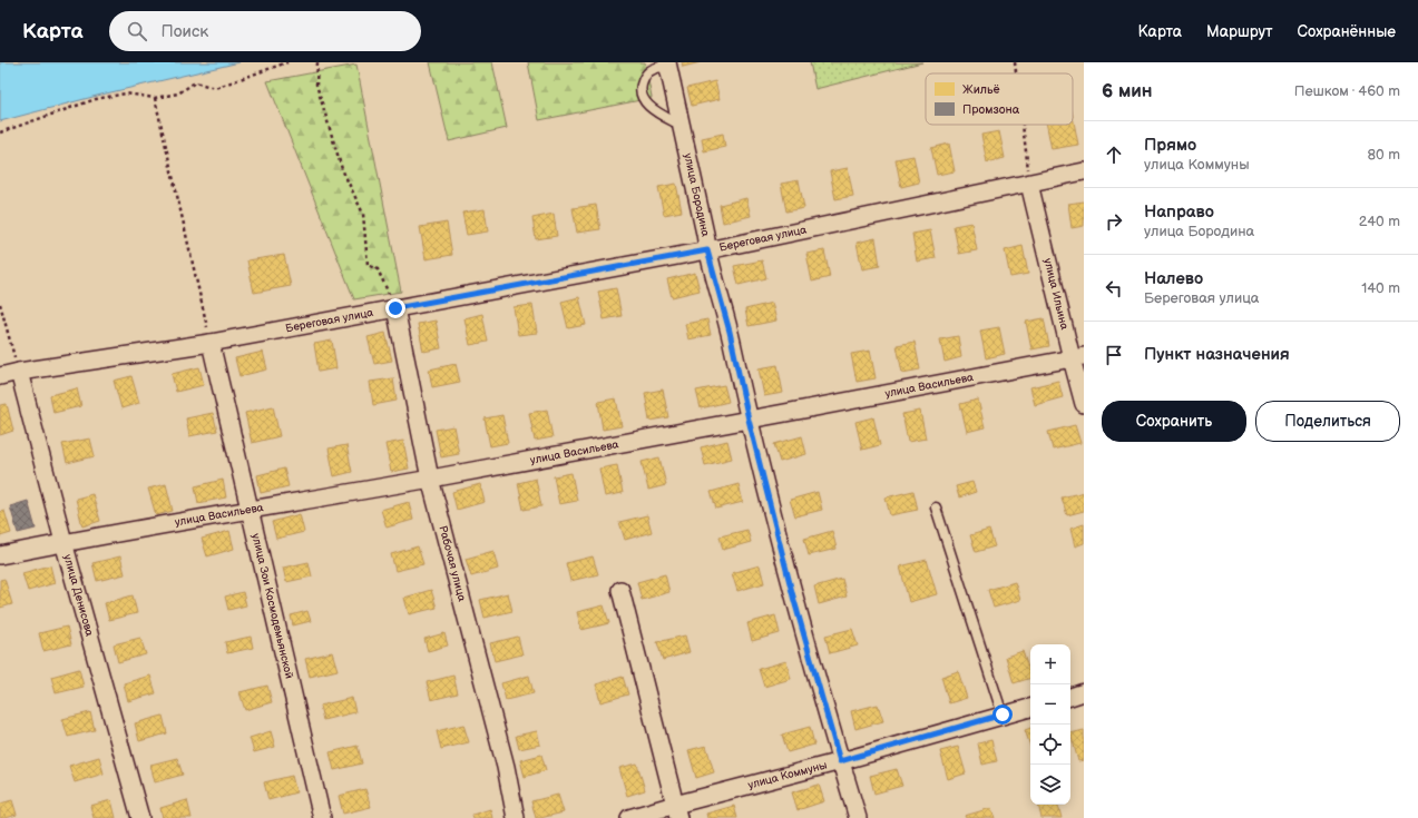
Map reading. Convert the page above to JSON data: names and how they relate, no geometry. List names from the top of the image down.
{
  "streets": {
    "street": [
      "улица Бородина",
      "Береговая улица",
      "улица Ильина",
      "улица Васильева",
      "Рабочая улица",
      "улица Денисова",
      "улица Зои Космодемьянской",
      "улица Коммуны"
    ]
  },
  "crossings": [
    ["улица Бородина", "Береговая улица"],
    ["улица Бородина", "улица Васильева"],
    ["улица Бородина", "улица Коммуны"],
    ["Береговая улица", "улица Ильина"],
    ["Береговая улица", "Рабочая улица"],
    ["Береговая улица", "улица Денисова"],
    ["Береговая улица", "улица Зои Космодемьянской"],
    ["улица Ильина", "улица Васильева"],
    ["улица Васильева", "Рабочая улица"],
    ["улица Васильева", "улица Денисова"],
    ["улица Васильева", "улица Зои Космодемьянской"]
  ],
  "legend": ["Жильё", "Промзона"],
  "page": {
    "header": "Карта",
    "search": "Поиск",
    "nav": ["Карта", "Маршрут", "Сохранённые"],
    "heading": ["6 мин", "Пешком · 460 m"],
    "list": [
      ["Прямо", "улица Коммуны", "80 m"],
      ["Направо", "улица Бородина", "240 m"],
      ["Налево", "Береговая улица", "140 m"],
      "Пункт назначения"
    ],
    "buttons": ["Сохранить", "Поделиться"],
    "map_buttons": ["+", "−"]
  }
}
